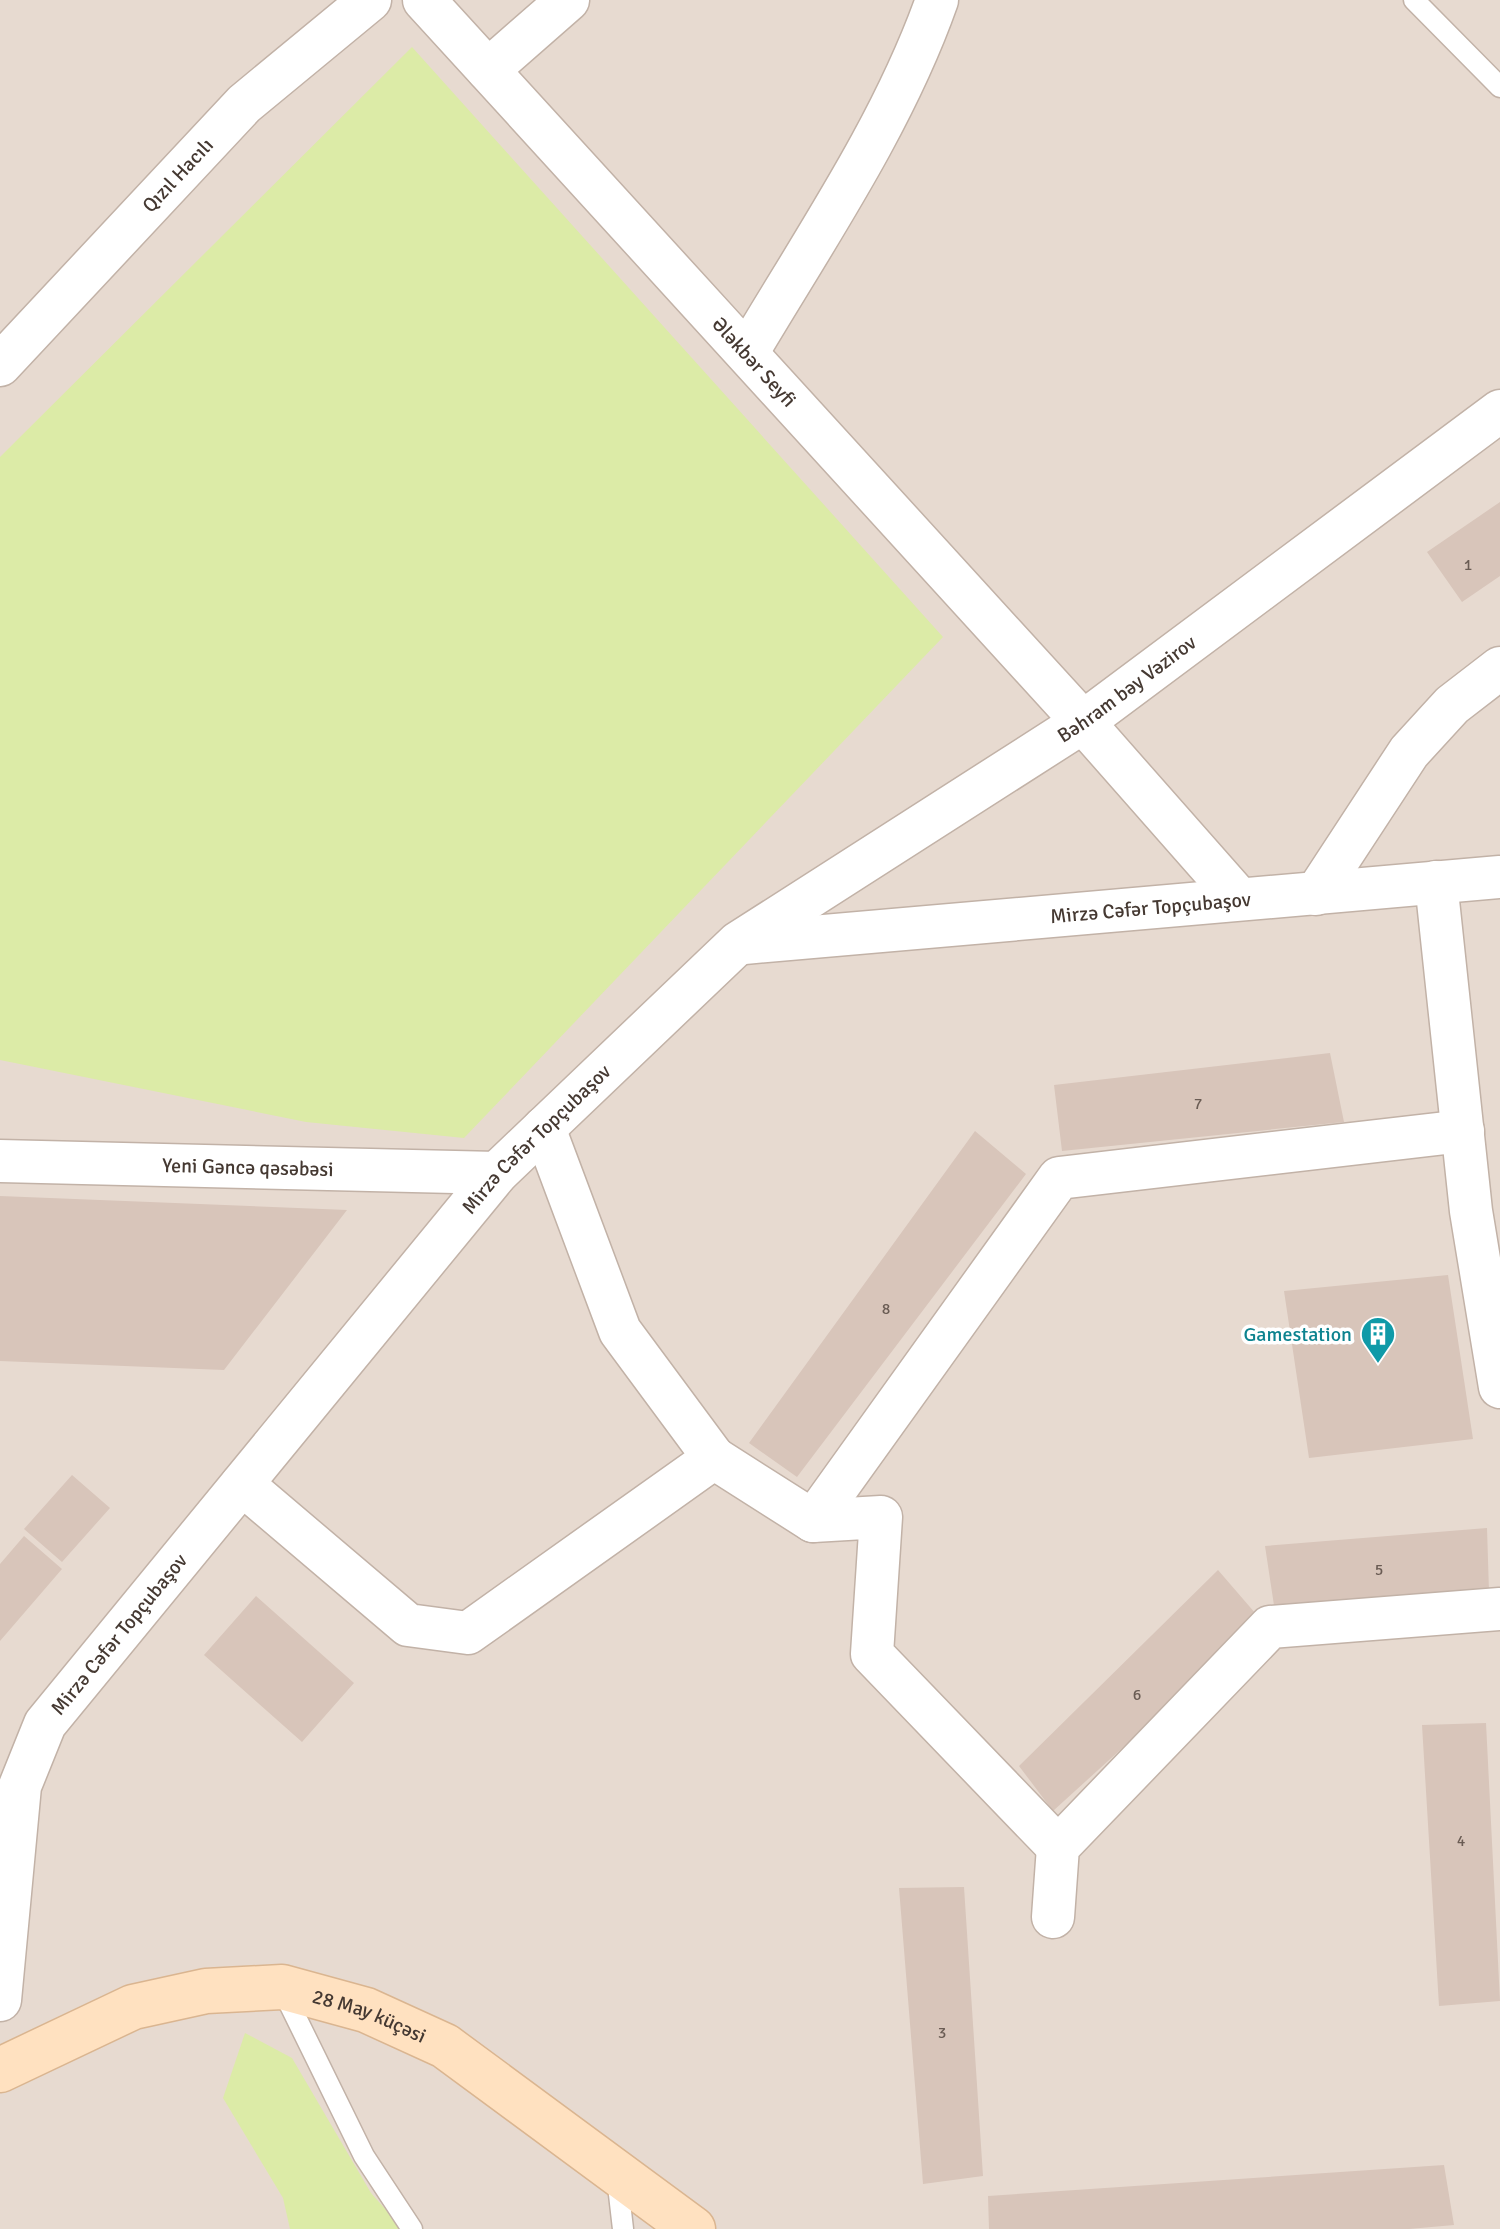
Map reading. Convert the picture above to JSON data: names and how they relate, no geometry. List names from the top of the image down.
{
  "streets": {
    "main road": ["28 May küçəsi"],
    "street": [
      "Qızıl Hacılı",
      "Ələkbər Seyfi",
      "Bəhram bəy Vəzirov",
      "Mirzə Cəfər Topçubaşov",
      "Yeni Gəncə qəsəbəsi"
    ]
  },
  "crossings": [
    ["Ələkbər Seyfi", "Bəhram bəy Vəzirov"],
    ["Ələkbər Seyfi", "Mirzə Cəfər Topçubaşov"],
    ["Bəhram bəy Vəzirov", "Mirzə Cəfər Topçubaşov"],
    ["Mirzə Cəfər Topçubaşov", "Yeni Gəncə qəsəbəsi"]
  ],
  "places": {
    "building": ["Gamestation"]
  },
  "house_numbers": [
    "1",
    "7",
    "8",
    "5",
    "6",
    "4",
    "3"
  ]
}
